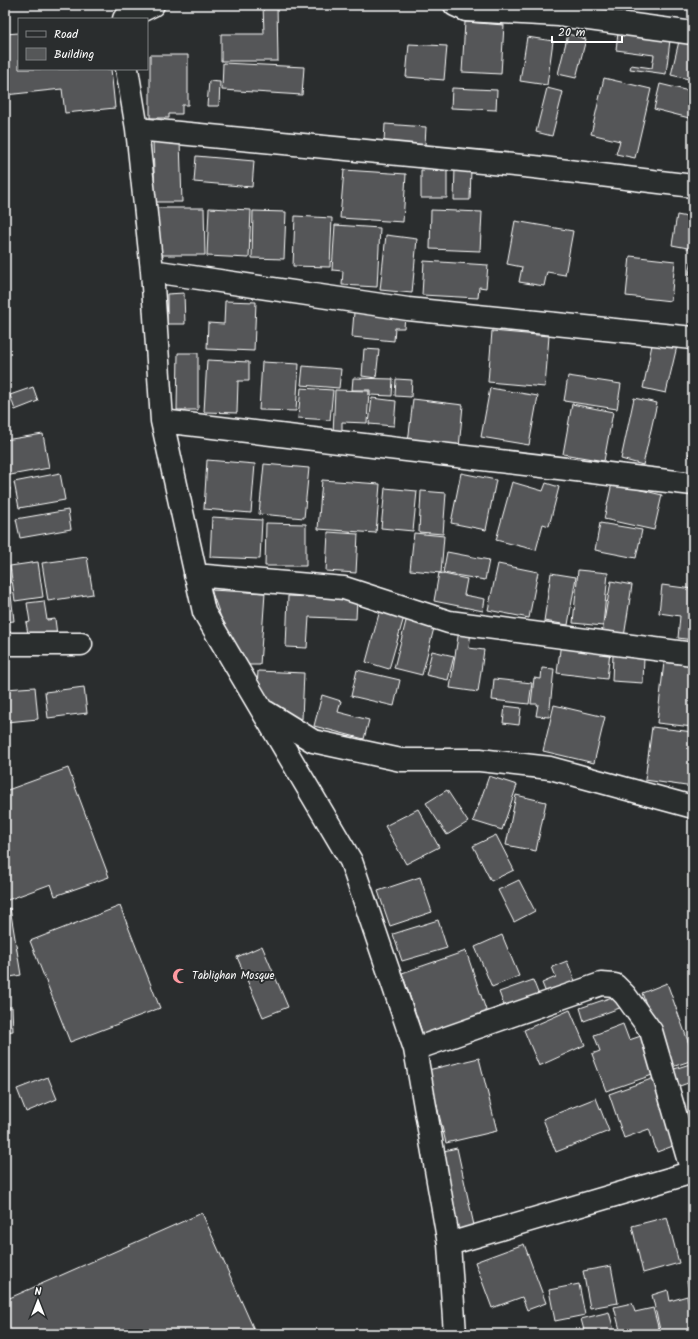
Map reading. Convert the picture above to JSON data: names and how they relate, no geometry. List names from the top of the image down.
{
  "places": {
    "mosque": ["Tablighan Mosque"]
  },
  "legend": ["Road", "Building"],
  "scale_bar": "20 m",
  "north": "top"
}
